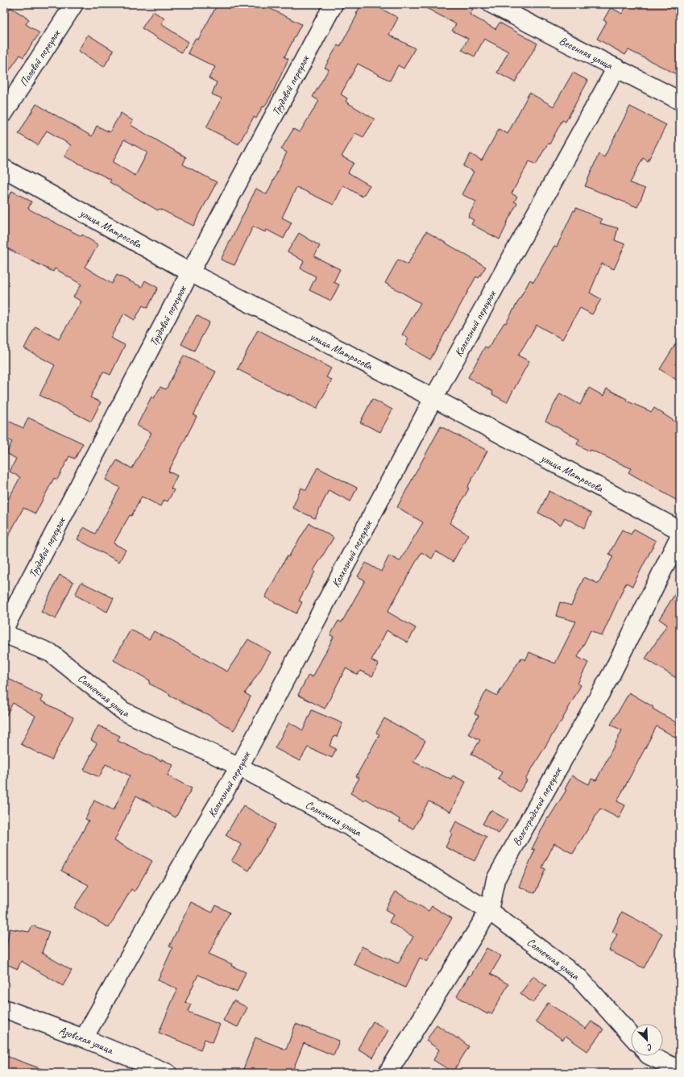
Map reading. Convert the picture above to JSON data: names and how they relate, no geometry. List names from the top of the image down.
{
  "streets": {
    "street": [
      "Весенняя улица",
      "Полевой переулок",
      "Трудовой переулок",
      "улица Матросова",
      "Колхозный переулок",
      "Солнечная улица",
      "Волгоградский переулок",
      "Азовская улица"
    ]
  },
  "crossings": [
    ["Весенняя улица", "Колхозный переулок"],
    ["Трудовой переулок", "улица Матросова"],
    ["улица Матросова", "Колхозный переулок"],
    ["улица Матросова", "Волгоградский переулок"],
    ["Колхозный переулок", "Солнечная улица"],
    ["Колхозный переулок", "Азовская улица"],
    ["Солнечная улица", "Волгоградский переулок"]
  ],
  "north": "bottom right"
}
